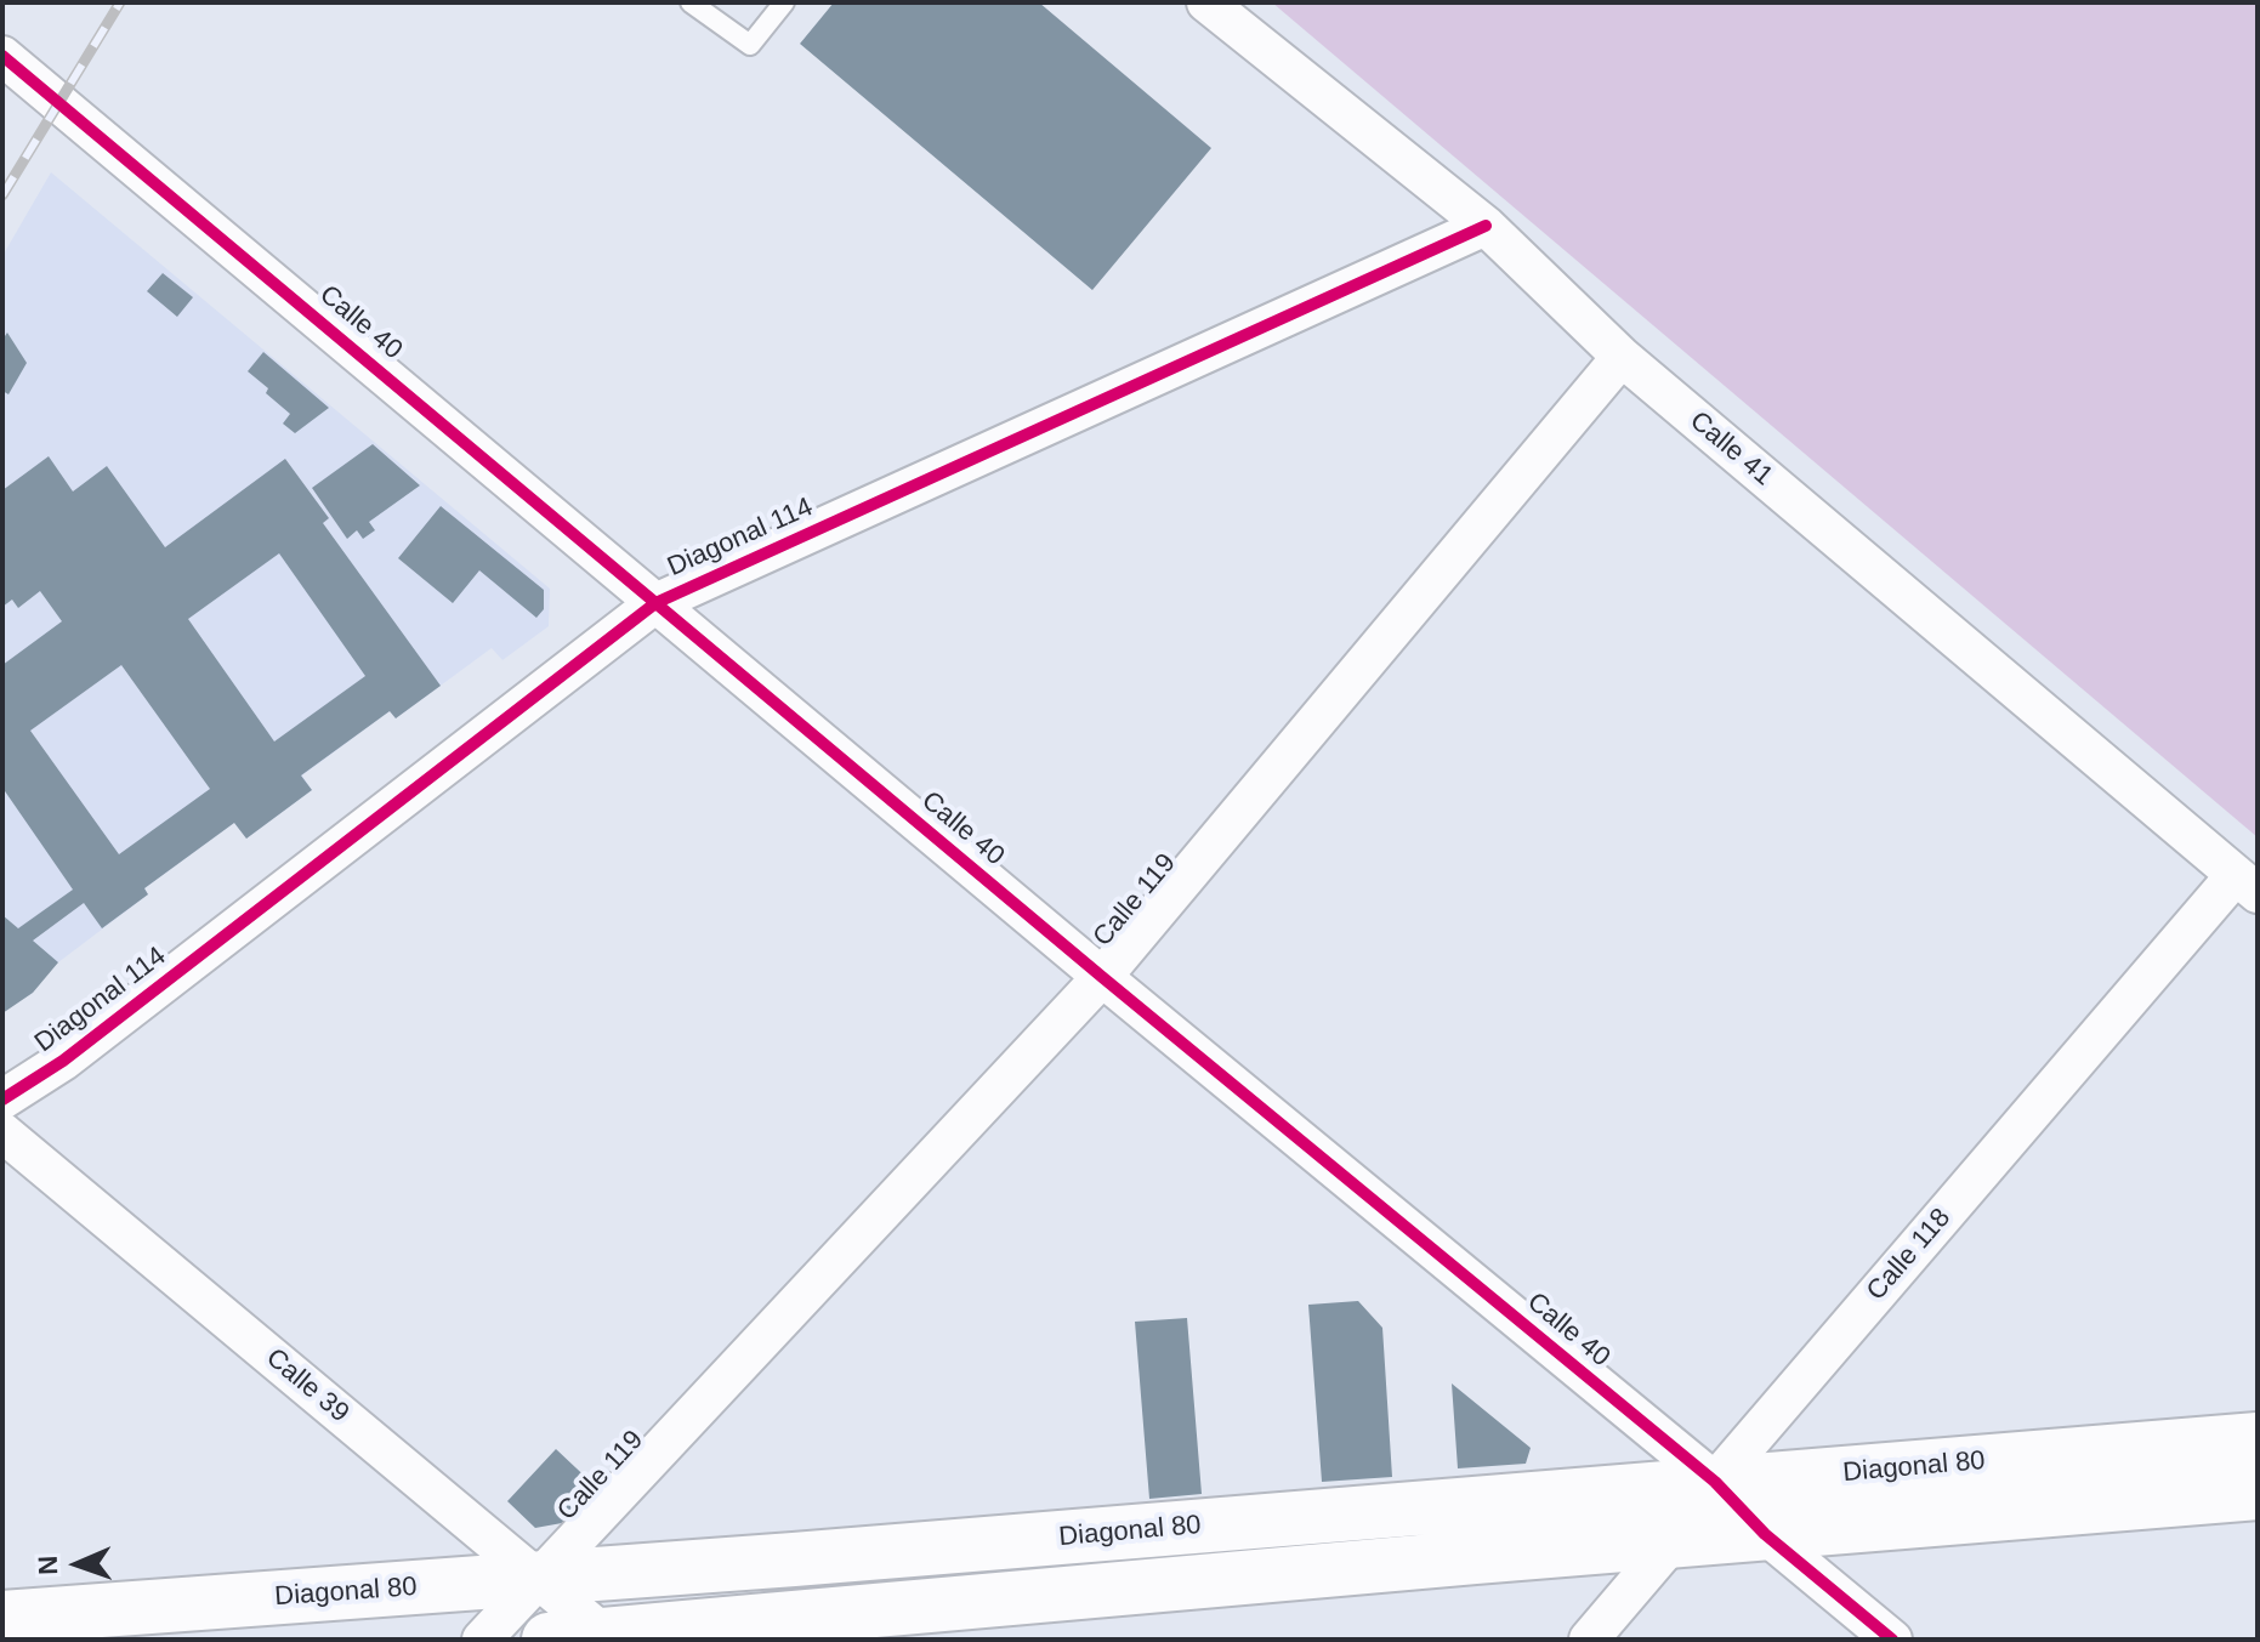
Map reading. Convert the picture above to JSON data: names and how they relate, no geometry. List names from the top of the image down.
{
  "streets": {
    "main road": ["Diagonal 80"],
    "street": [
      "Calle 40",
      "Calle 41",
      "Diagonal 114",
      "Calle 119",
      "Calle 118",
      "Calle 39"
    ]
  },
  "crossings": [
    ["Calle 40", "Diagonal 114"],
    ["Calle 40", "Calle 119"],
    ["Calle 40", "Calle 118"],
    ["Calle 40", "Diagonal 80"],
    ["Calle 41", "Diagonal 114"],
    ["Calle 41", "Calle 119"],
    ["Calle 41", "Calle 118"],
    ["Calle 119", "Calle 39"],
    ["Calle 119", "Diagonal 80"],
    ["Calle 118", "Diagonal 80"],
    ["Calle 39", "Diagonal 80"]
  ],
  "north": "left"
}
